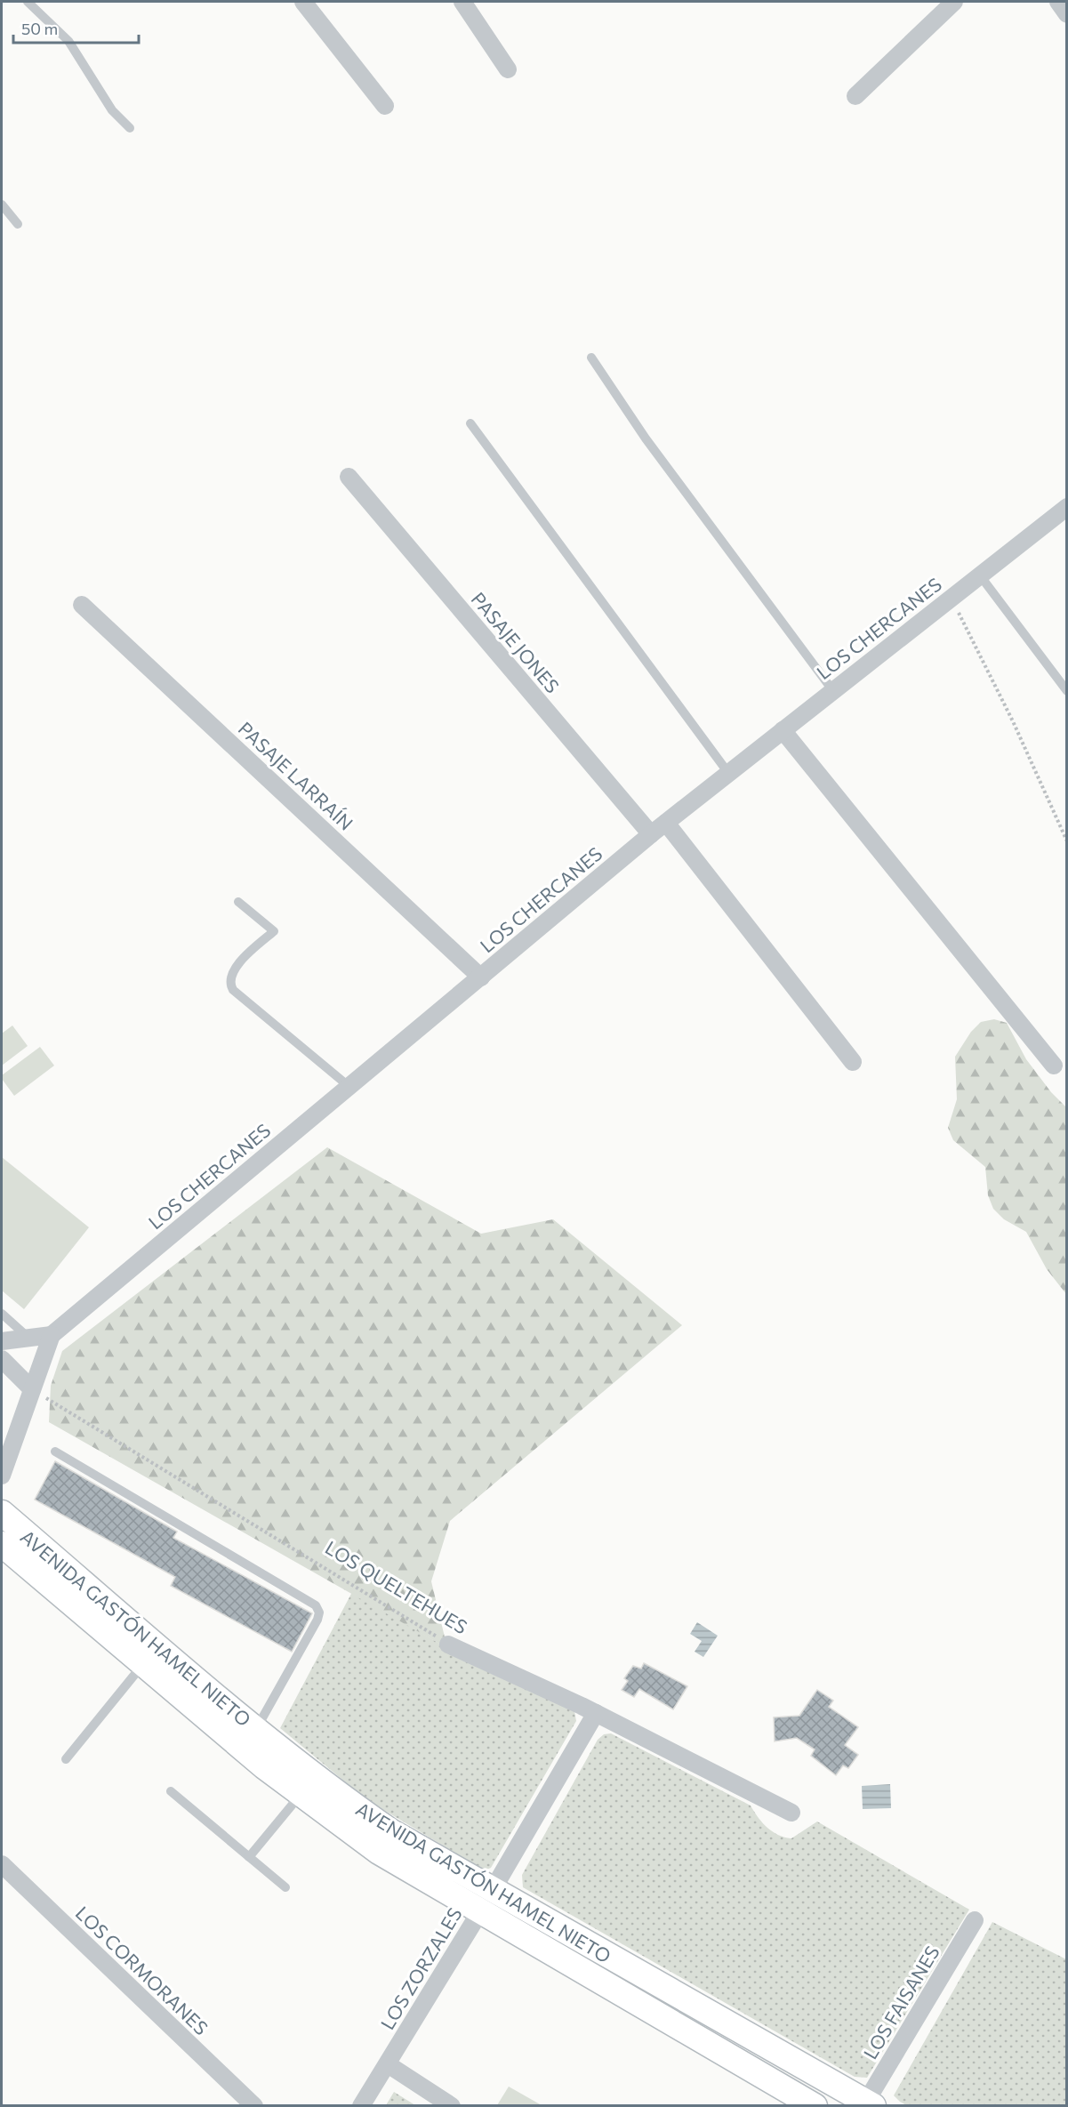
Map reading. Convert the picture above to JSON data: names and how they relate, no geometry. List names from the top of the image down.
{
  "streets": {
    "main road": ["AVENIDA GASTÓN HAMEL NIETO"],
    "street": [
      "LOS CHERCANES",
      "PASAJE JONES",
      "PASAJE LARRAÍN",
      "LOS QUELTEHUES",
      "LOS ZORZALES",
      "LOS CORMORANES",
      "LOS FAISANES"
    ]
  },
  "crossings": [
    ["LOS CHERCANES", "PASAJE JONES"],
    ["LOS CHERCANES", "PASAJE LARRAÍN"],
    ["LOS QUELTEHUES", "LOS ZORZALES"],
    ["AVENIDA GASTÓN HAMEL NIETO", "LOS ZORZALES"],
    ["AVENIDA GASTÓN HAMEL NIETO", "LOS FAISANES"]
  ],
  "scale_bar": "50 m"
}
